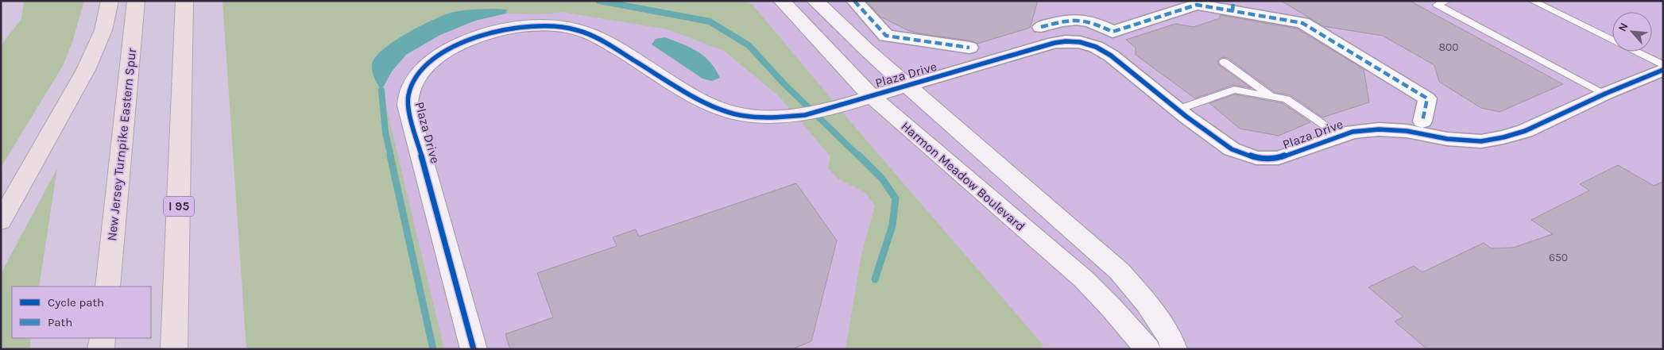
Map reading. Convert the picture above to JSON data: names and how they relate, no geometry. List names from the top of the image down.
{
  "streets": {
    "highway": ["New Jersey Turnpike Eastern Spur", "I 95"],
    "street": ["Plaza Drive", "Harmon Meadow Boulevard"]
  },
  "crossings": [
    ["Plaza Drive", "Harmon Meadow Boulevard"]
  ],
  "house_numbers": ["800", "650"],
  "legend": ["Cycle path", "Path"],
  "north": "top left"
}
